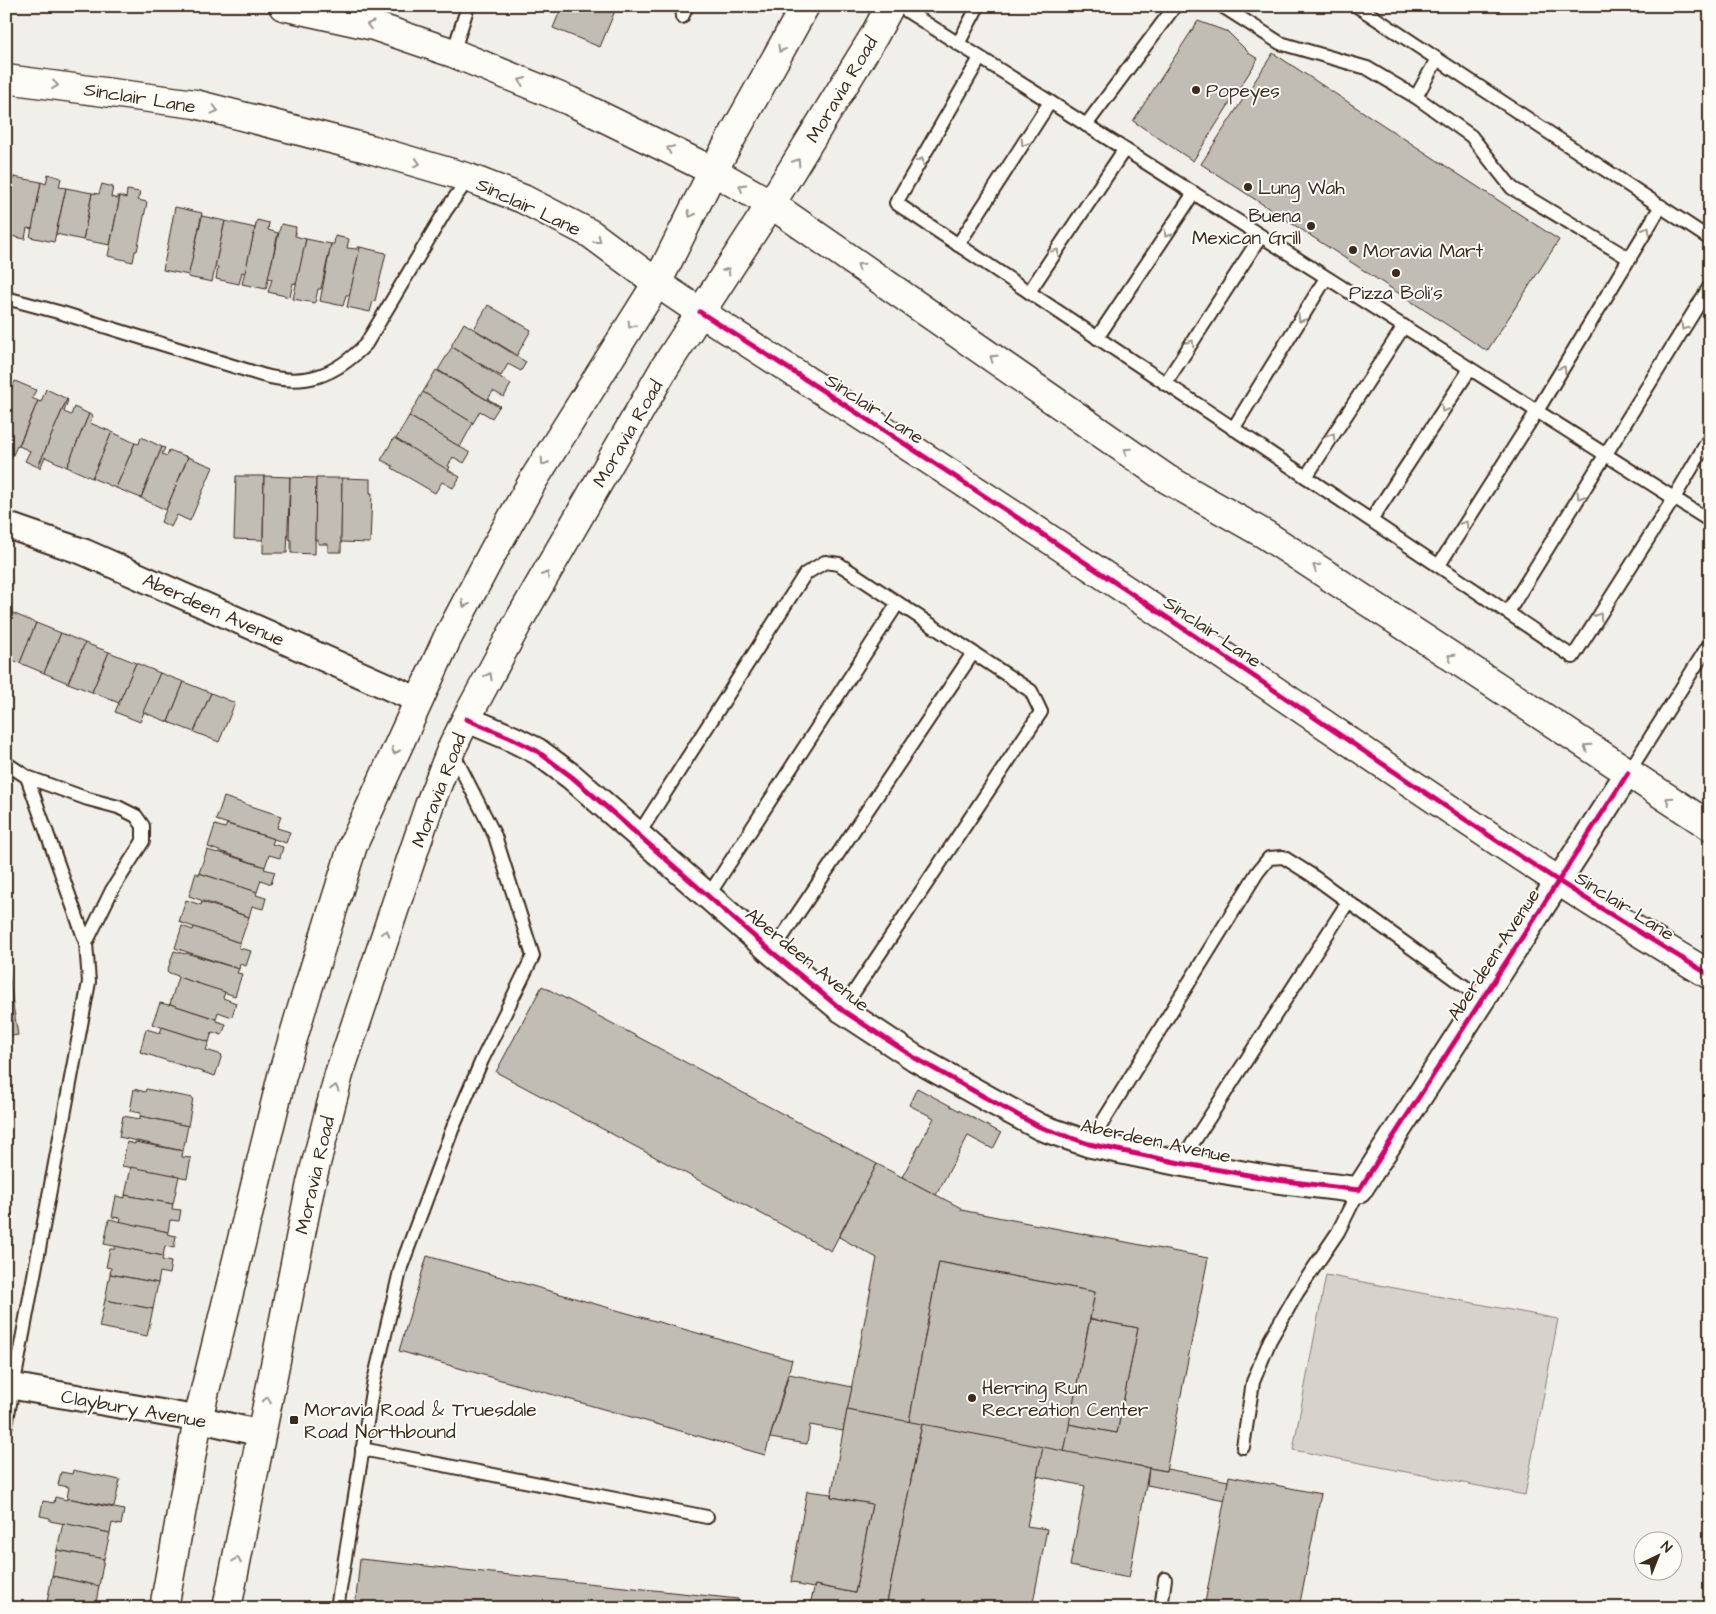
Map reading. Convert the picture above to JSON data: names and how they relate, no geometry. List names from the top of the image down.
{
  "streets": {
    "main road": ["Moravia Road", "Sinclair Lane"],
    "street": ["Aberdeen Avenue", "Claybury Avenue"]
  },
  "crossings": [
    ["Moravia Road", "Sinclair Lane"],
    ["Moravia Road", "Aberdeen Avenue"],
    ["Moravia Road", "Claybury Avenue"],
    ["Sinclair Lane", "Aberdeen Avenue"]
  ],
  "places": {
    "other": [
      "Popeyes",
      "Lung Wah",
      "Buena Mexican Grill",
      "Moravia Mart",
      "Pizza Boli's",
      "Herring Run Recreation Center"
    ],
    "transit": ["Moravia Road & Truesdale Road Northbound"]
  },
  "north": "top right"
}
